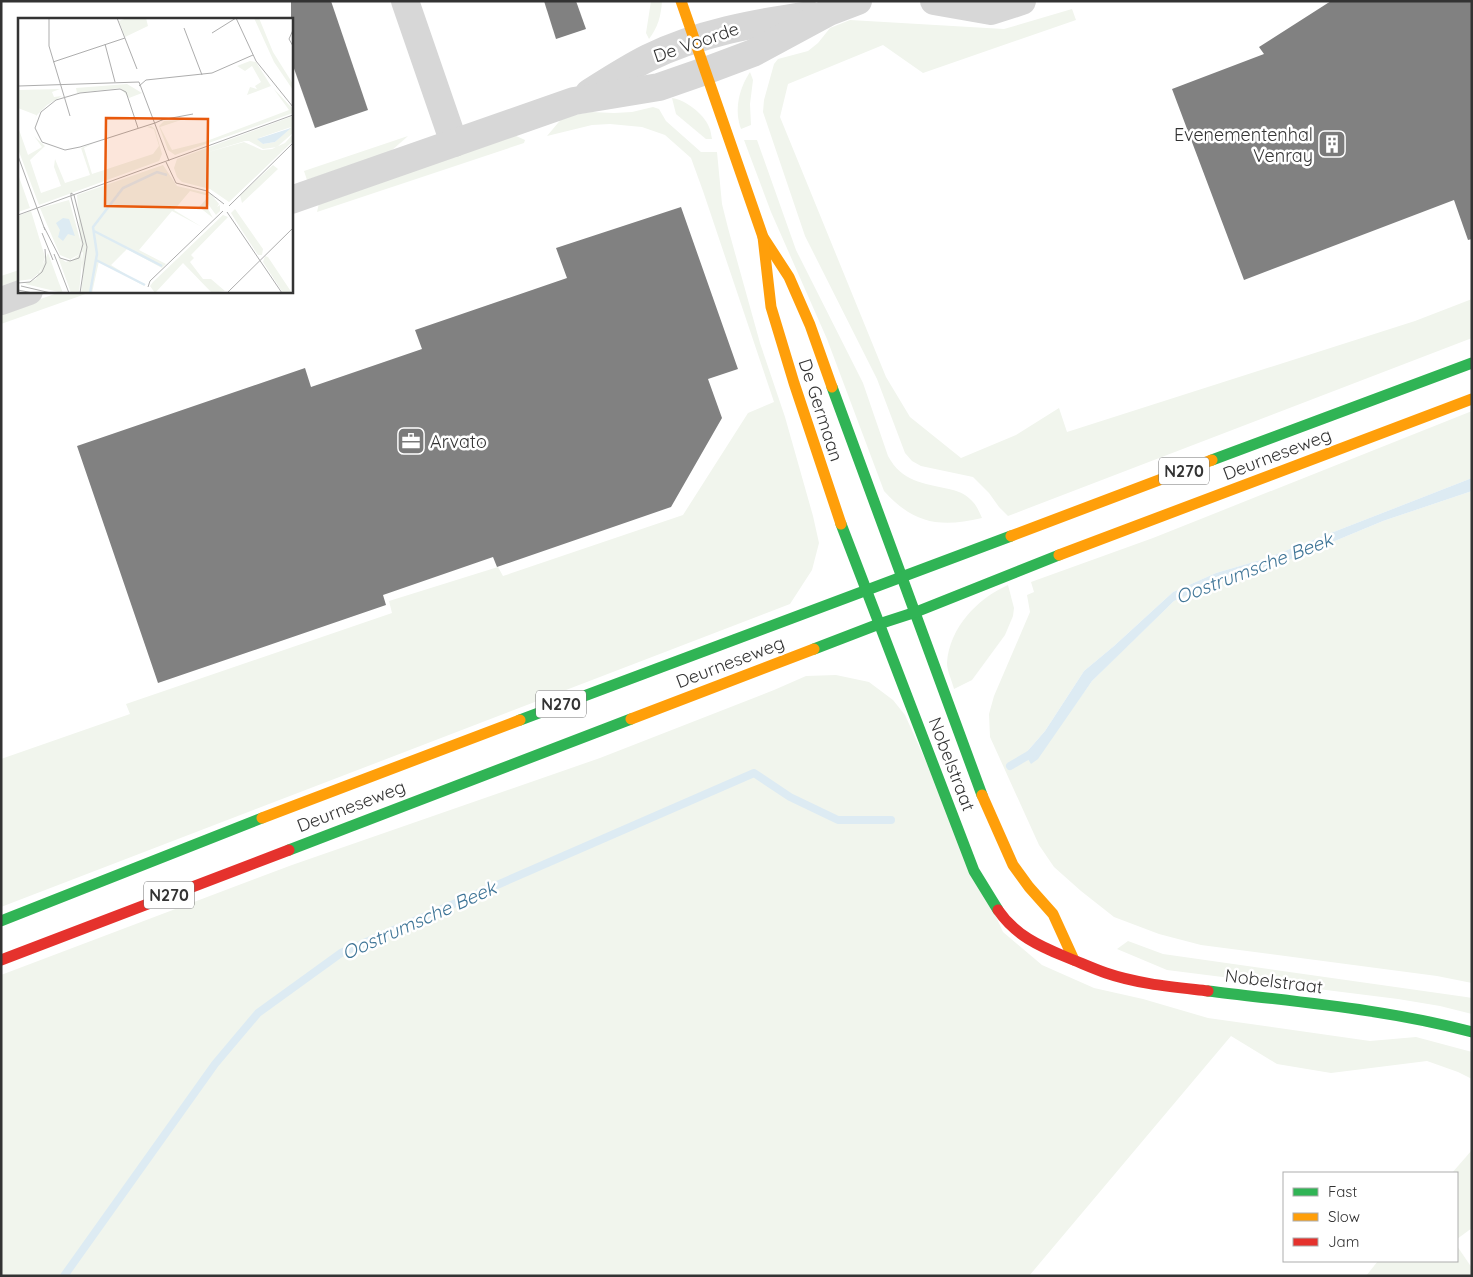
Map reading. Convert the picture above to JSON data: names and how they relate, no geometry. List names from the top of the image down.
{
  "streets": {
    "main road": [
      "De Germaan",
      "Deurneseweg",
      "N270",
      "Nobelstraat"
    ],
    "street": ["De Voorde"]
  },
  "crossings": [
    ["De Voorde", "De Germaan"],
    ["De Germaan", "Deurneseweg"],
    ["De Germaan", "Nobelstraat"],
    ["Deurneseweg", "Nobelstraat"]
  ],
  "water": ["Oostrumsche Beek"],
  "places": {
    "building": ["Evenementenhal Venray"],
    "office": ["Arvato"]
  },
  "legend": ["Fast", "Slow", "Jam"]
}
